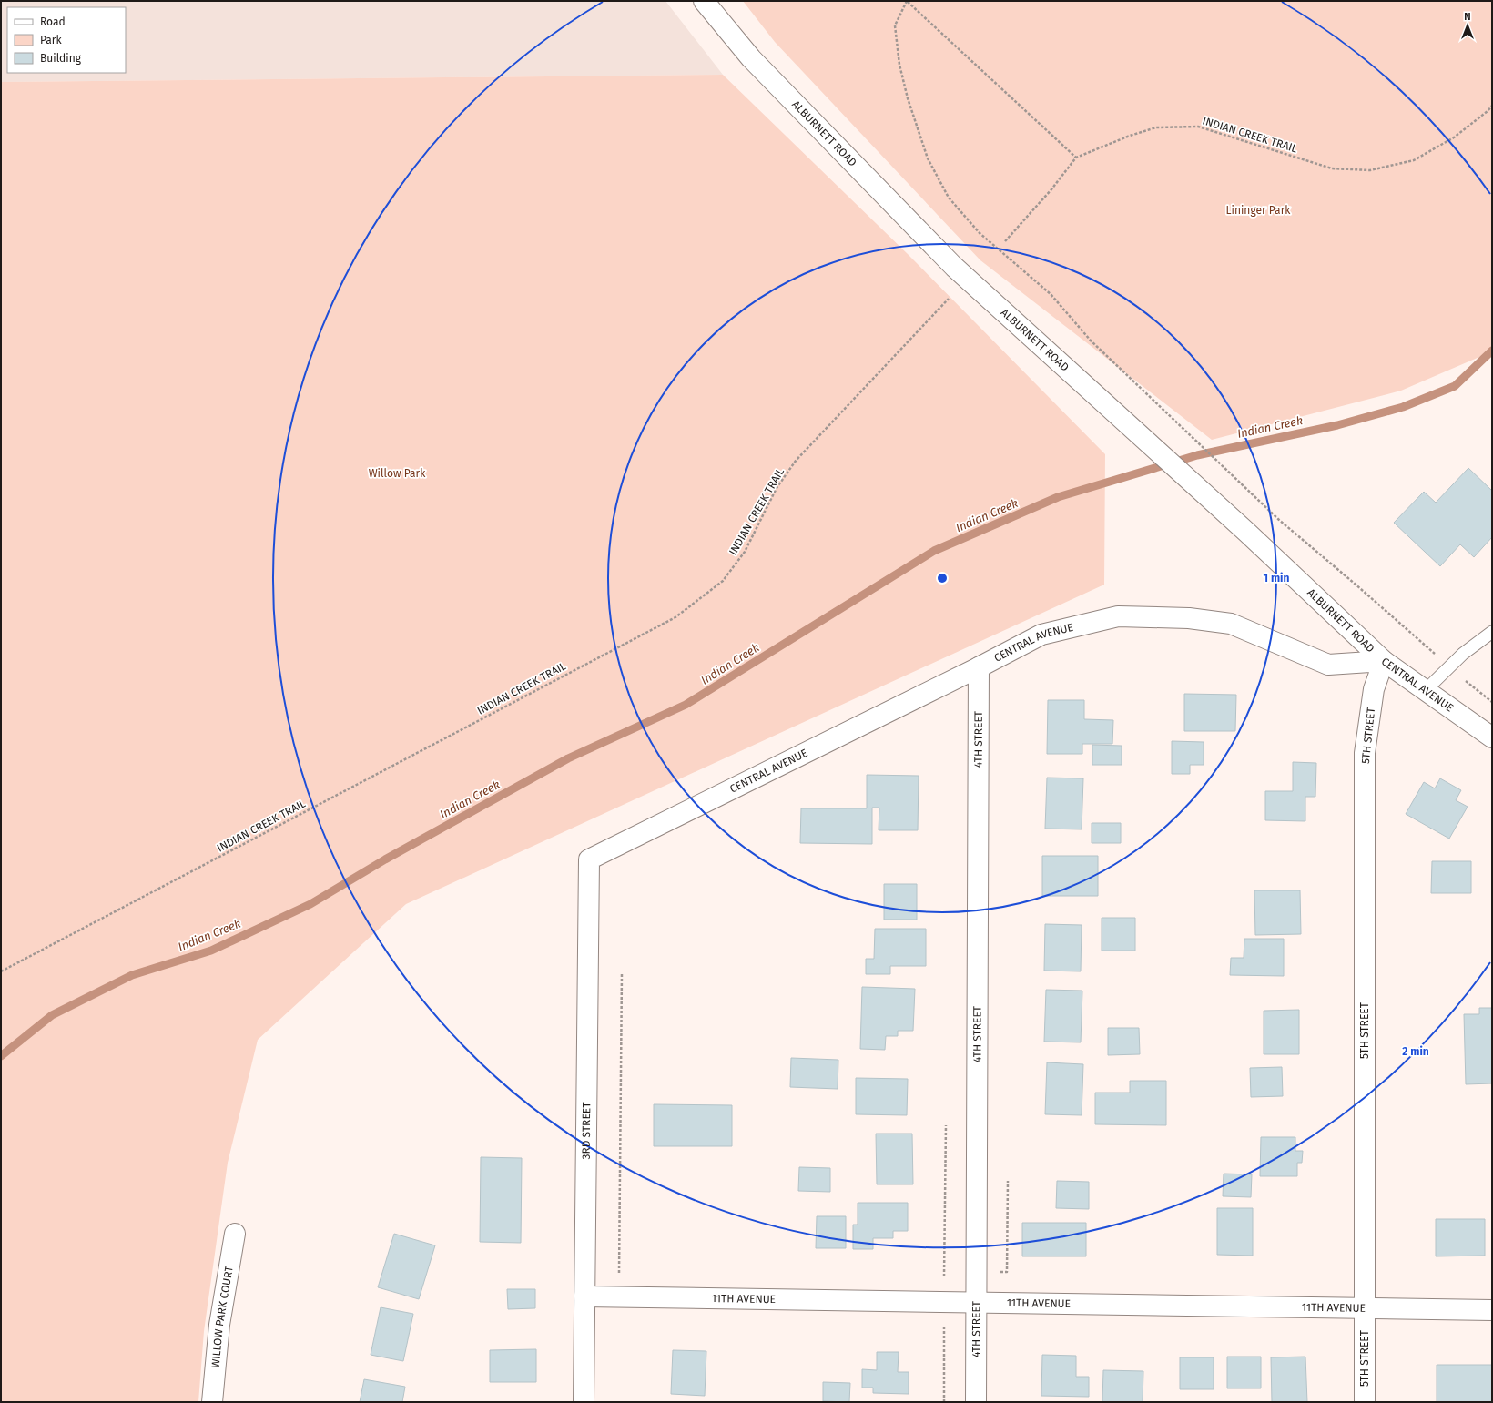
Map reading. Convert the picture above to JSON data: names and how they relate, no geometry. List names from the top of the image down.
{
  "streets": {
    "street": [
      "ALBURNETT ROAD",
      "CENTRAL AVENUE",
      "5TH STREET",
      "4TH STREET",
      "3RD STREET",
      "11TH AVENUE",
      "WILLOW PARK COURT"
    ],
    "path": ["INDIAN CREEK TRAIL"]
  },
  "crossings": [
    ["ALBURNETT ROAD", "CENTRAL AVENUE"],
    ["ALBURNETT ROAD", "5TH STREET"],
    ["CENTRAL AVENUE", "5TH STREET"],
    ["CENTRAL AVENUE", "4TH STREET"],
    ["CENTRAL AVENUE", "3RD STREET"],
    ["5TH STREET", "11TH AVENUE"],
    ["4TH STREET", "11TH AVENUE"],
    ["3RD STREET", "11TH AVENUE"]
  ],
  "water": ["Indian Creek"],
  "parks": ["Lininger Park", "Willow Park"],
  "legend": ["Road", "Park", "Building"],
  "north": "top",
  "rings": ["1 min", "2 min"]
}
